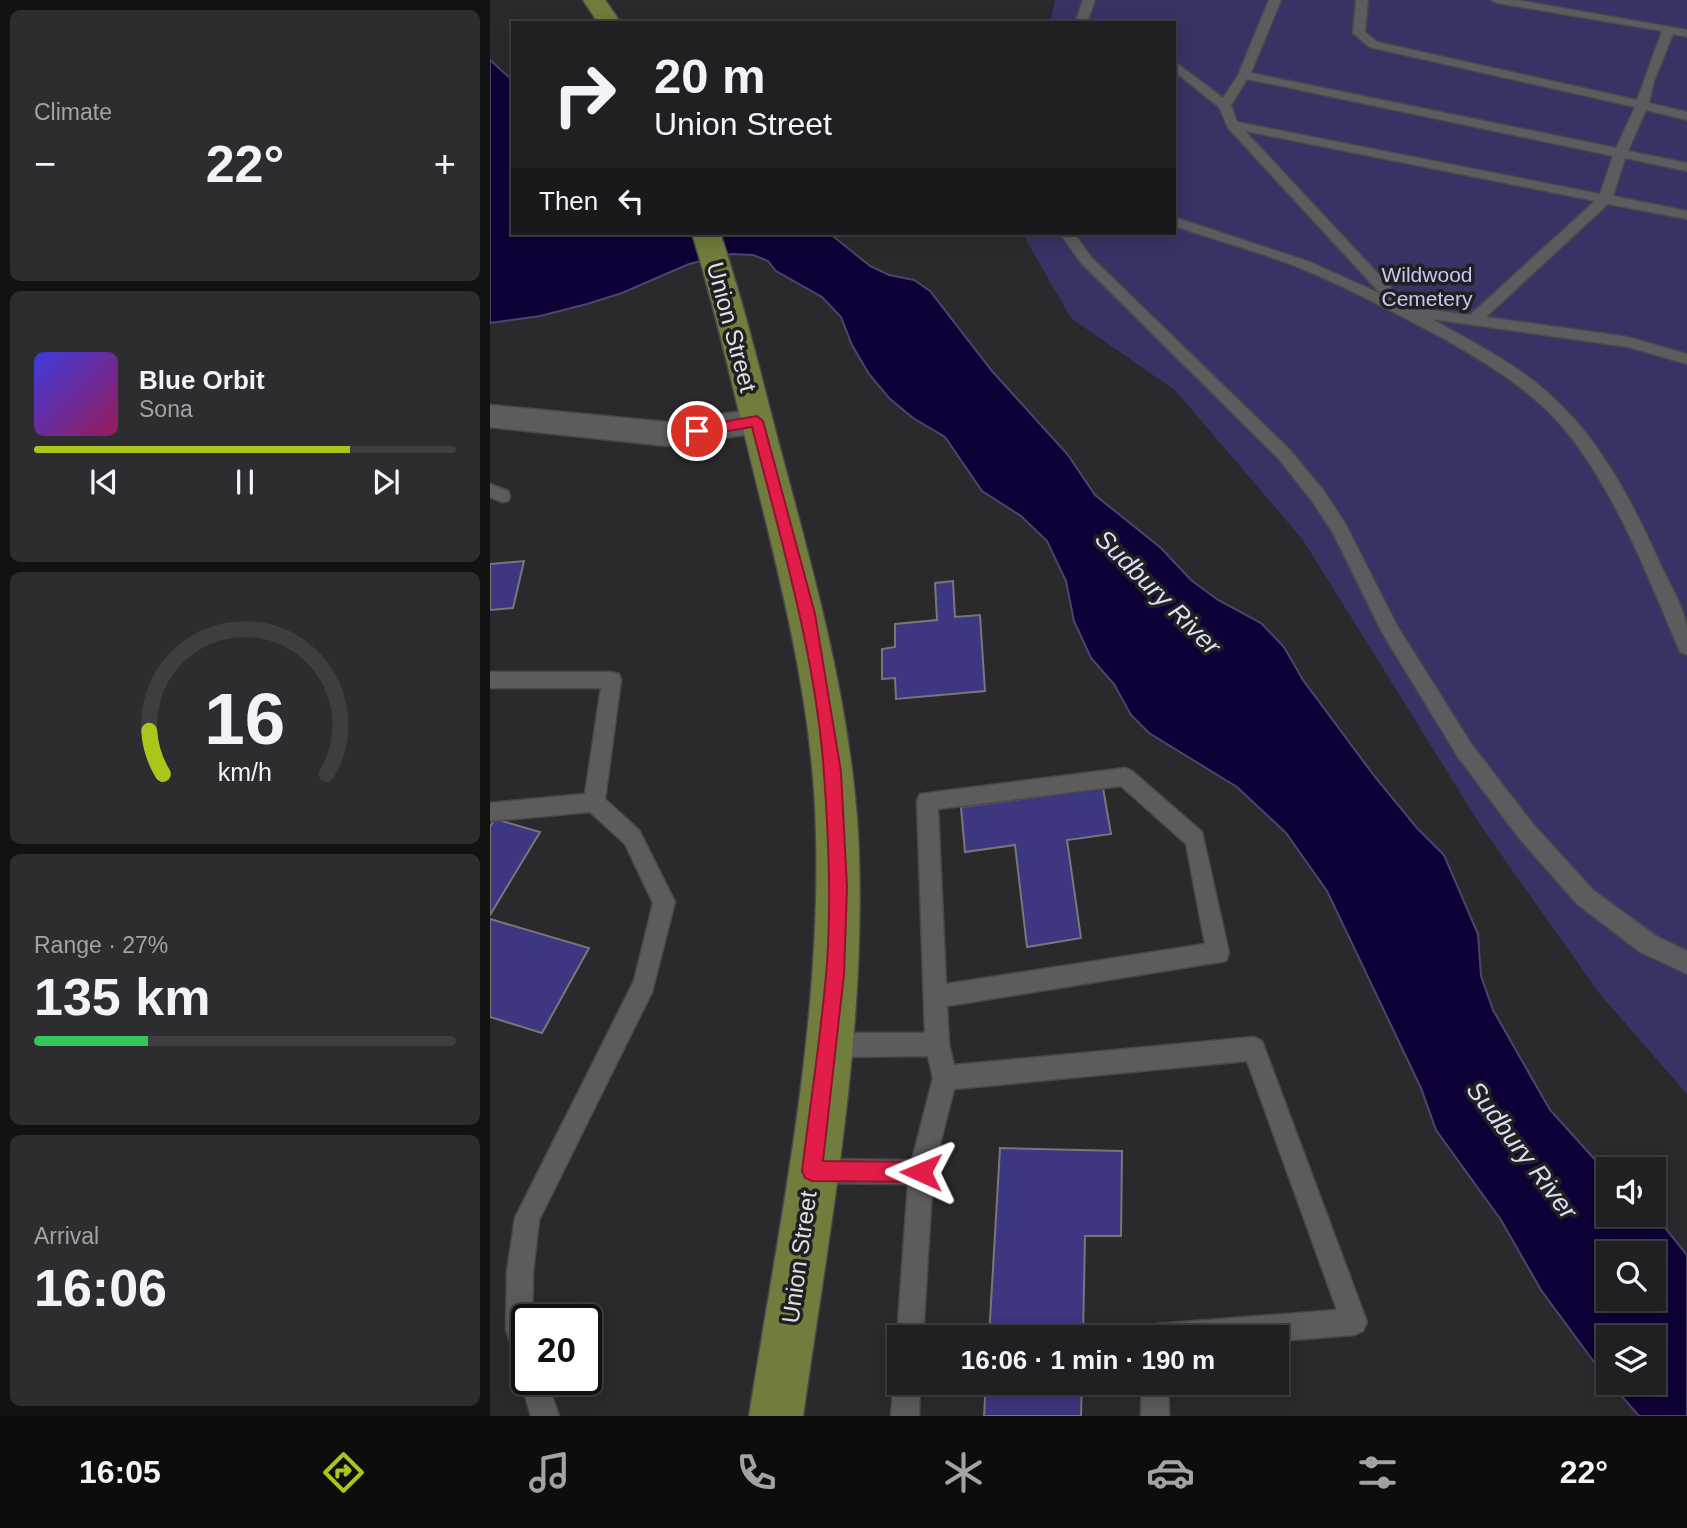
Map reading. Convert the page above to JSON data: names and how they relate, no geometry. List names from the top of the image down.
{
  "streets": {
    "main road": ["Union Street"]
  },
  "water": ["Sudbury River"],
  "parks": ["Wildwood Cemetery"],
  "page": {
    "tile": [
      "Climate",
      ["Range · 27%", "135 km"],
      ["Arrival", "16:06"]
    ],
    "turn": ["20 m", "Union Street"],
    "heat": ["−", "22°", "+"],
    "then": "Then",
    "song": ["Blue Orbit", "Sona"],
    "limit": "20",
    "trip": "16:06 · 1 min · 190 m",
    "tabs": ["16:05", "22°"],
    "gauge": ["16", "km/h"]
  }
}
